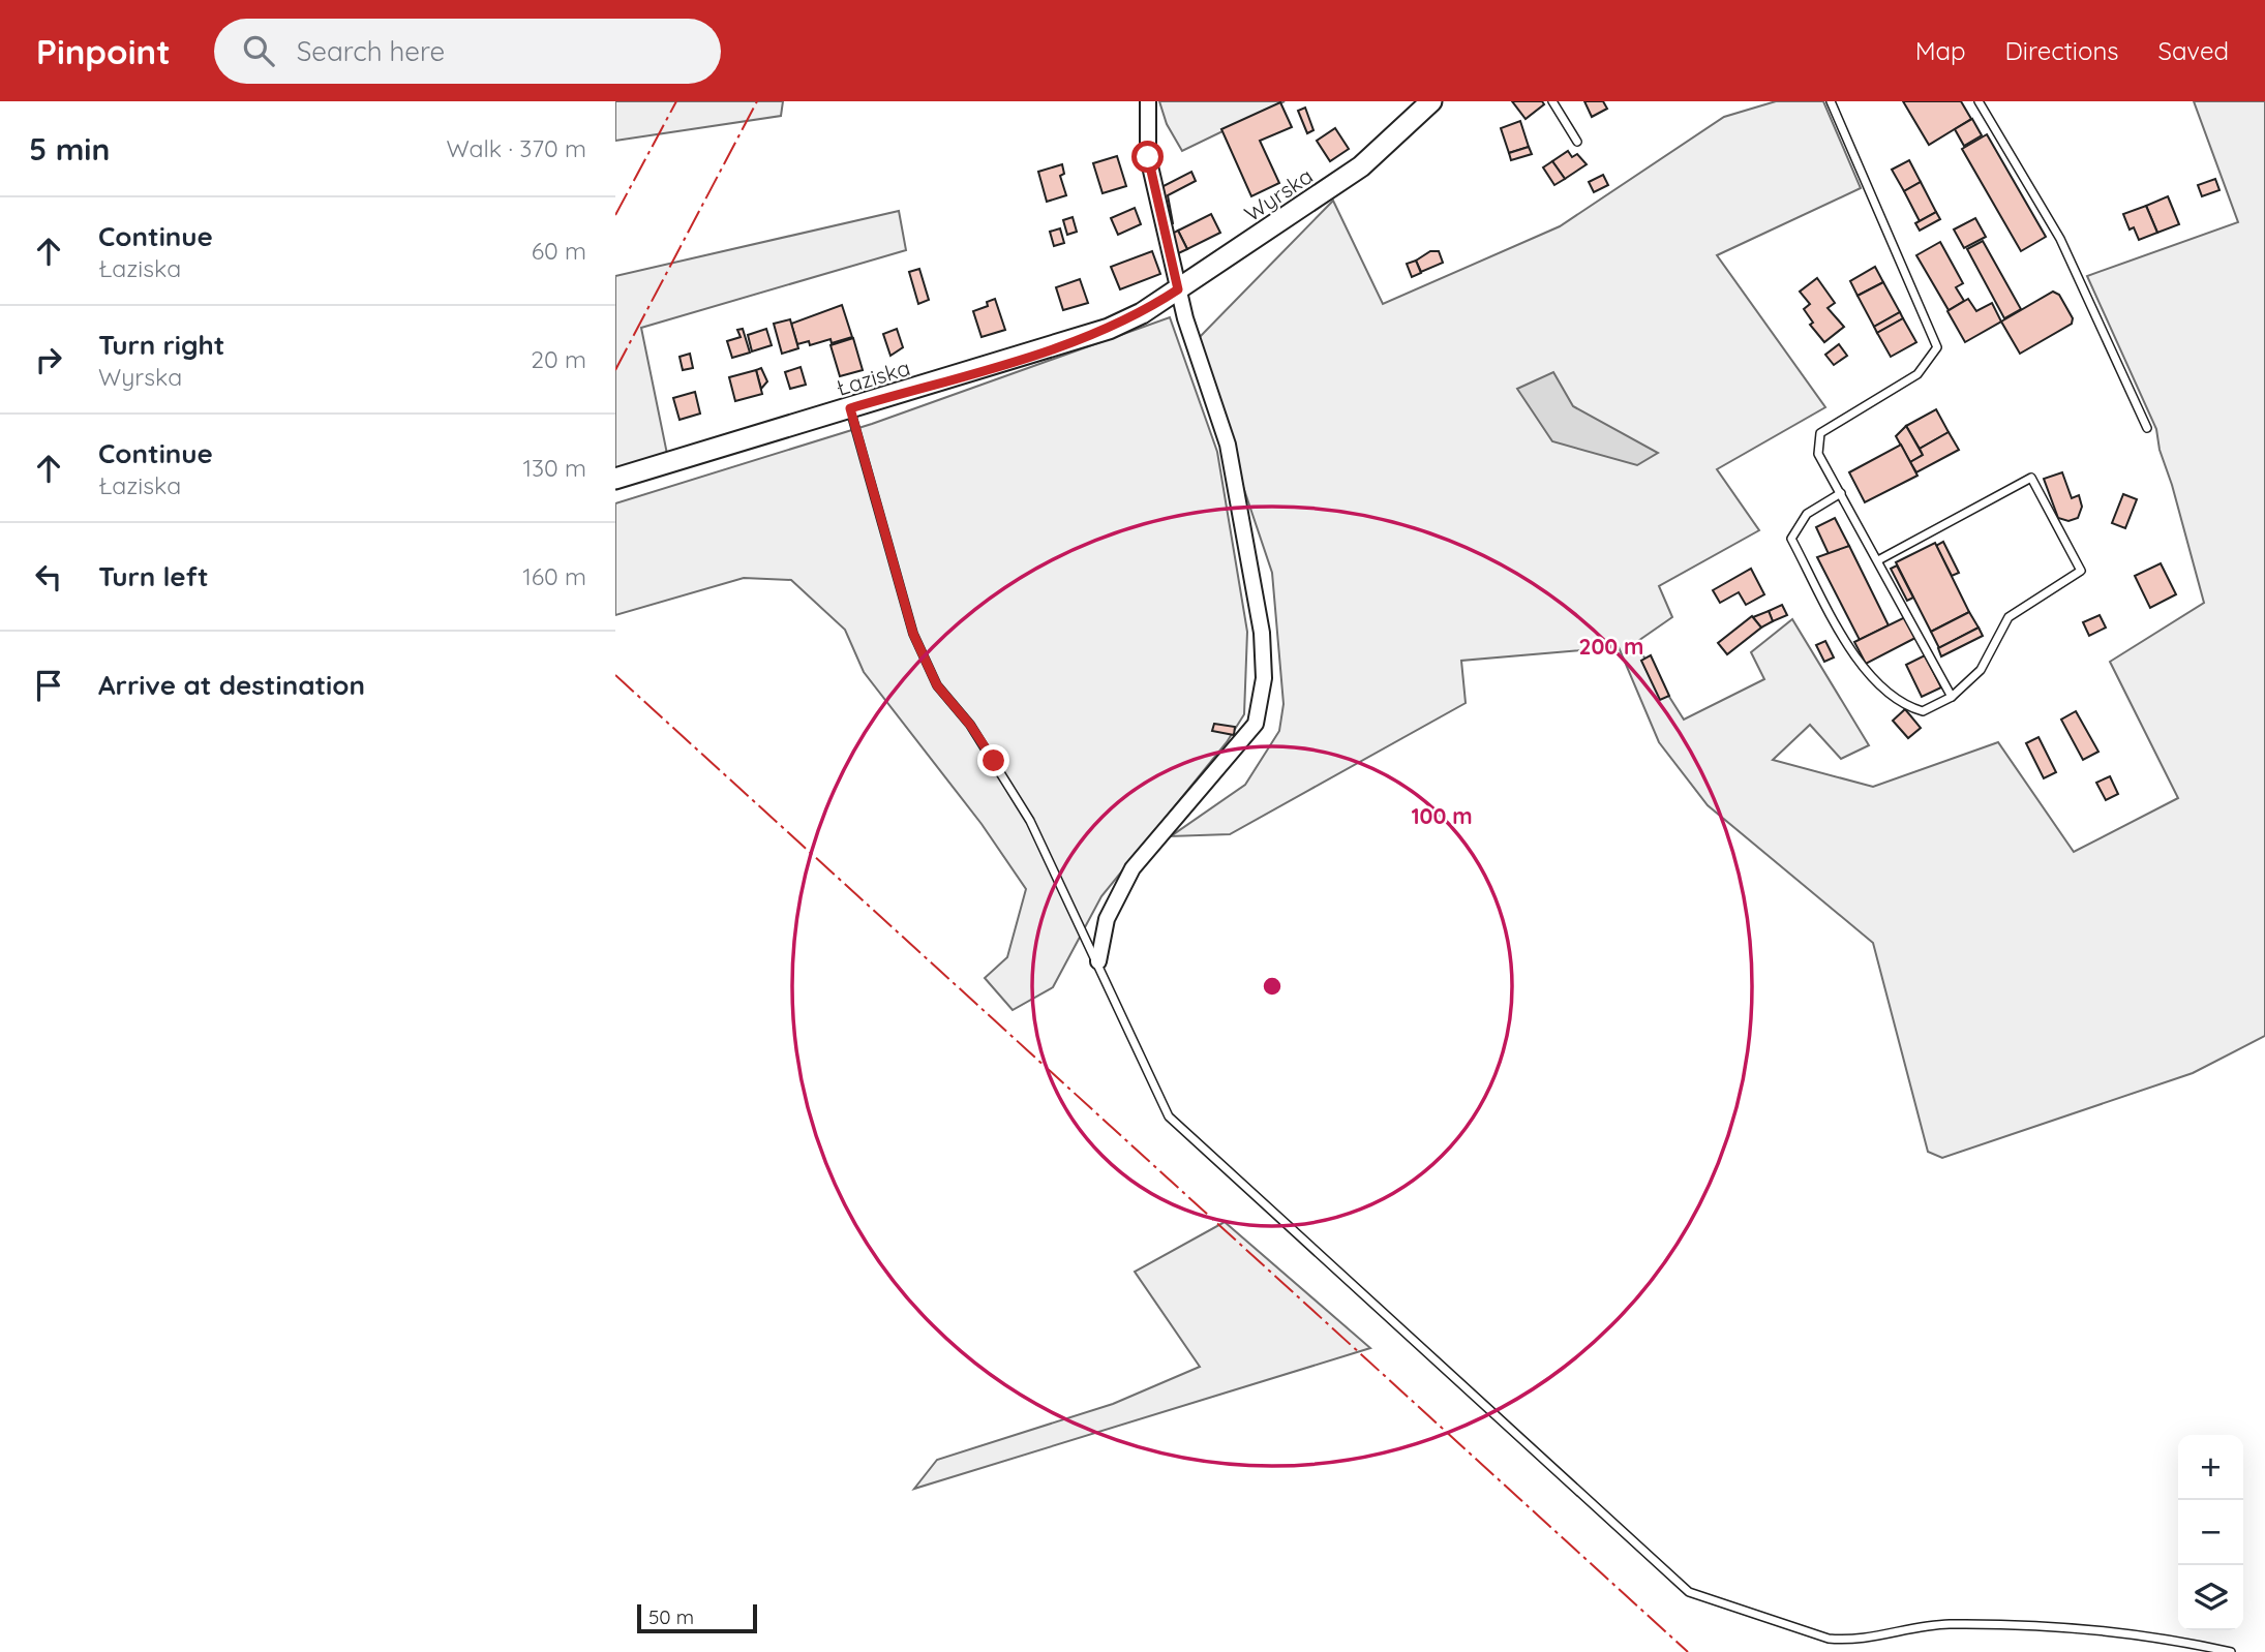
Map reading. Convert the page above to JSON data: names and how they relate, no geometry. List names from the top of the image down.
{
  "streets": {
    "street": ["Wyrska", "Łaziska"]
  },
  "crossings": [
    ["Wyrska", "Łaziska"]
  ],
  "scale_bar": "50 m",
  "page": {
    "header": "Pinpoint",
    "search": "Search here",
    "nav": ["Map", "Directions", "Saved"],
    "heading": ["5 min", "Walk · 370 m"],
    "list": [
      ["Continue", "Łaziska", "60 m"],
      ["Turn right", "Wyrska", "20 m"],
      ["Continue", "Łaziska", "130 m"],
      ["Turn left", "160 m"],
      "Arrive at destination"
    ],
    "map_buttons": ["+", "−"],
    "scale": "50 m"
  },
  "rings": ["200 m", "100 m"]
}
